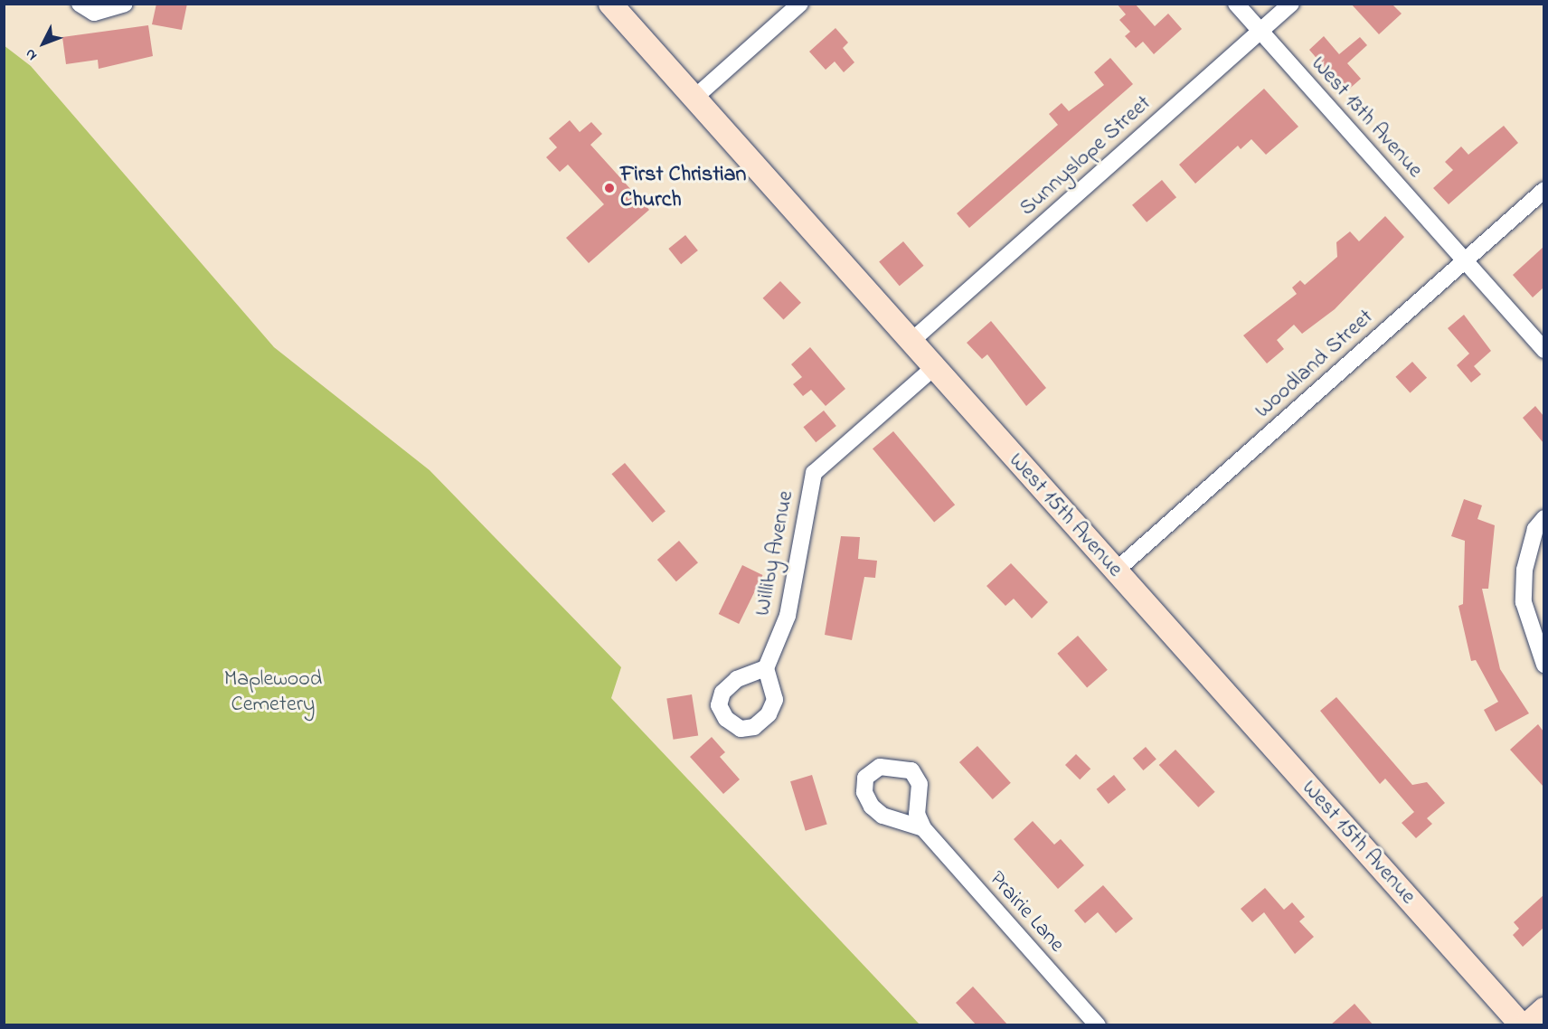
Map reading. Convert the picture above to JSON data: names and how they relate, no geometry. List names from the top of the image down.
{
  "streets": {
    "street": [
      "West 13th Avenue",
      "Sunnyslope Street",
      "Woodland Street",
      "West 15th Avenue",
      "Williby Avenue",
      "Prairie Lane"
    ]
  },
  "crossings": [
    ["West 13th Avenue", "Sunnyslope Street"],
    ["West 13th Avenue", "Woodland Street"],
    ["Sunnyslope Street", "West 15th Avenue"],
    ["Woodland Street", "West 15th Avenue"],
    ["West 15th Avenue", "Williby Avenue"]
  ],
  "parks": ["Maplewood Cemetery"],
  "places": ["First Christian Church"],
  "north": "bottom left"
}
